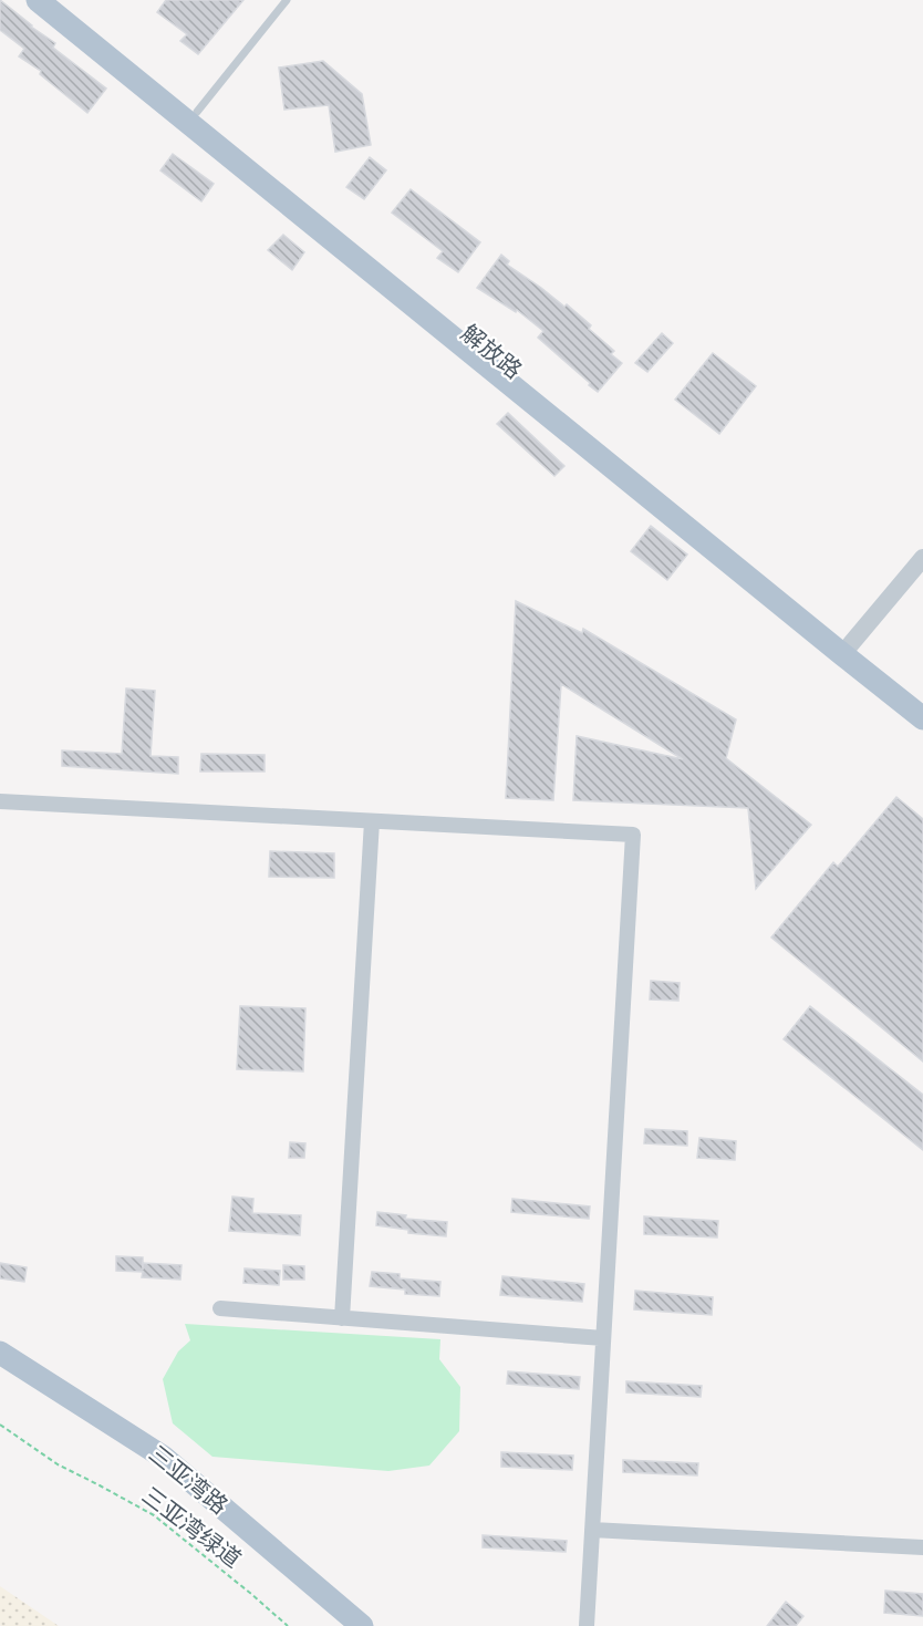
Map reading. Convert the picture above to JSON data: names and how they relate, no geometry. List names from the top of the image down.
{
  "streets": {
    "main road": ["解放路", "三亚湾路"],
    "path": ["三亚湾绿道"]
  }
}
